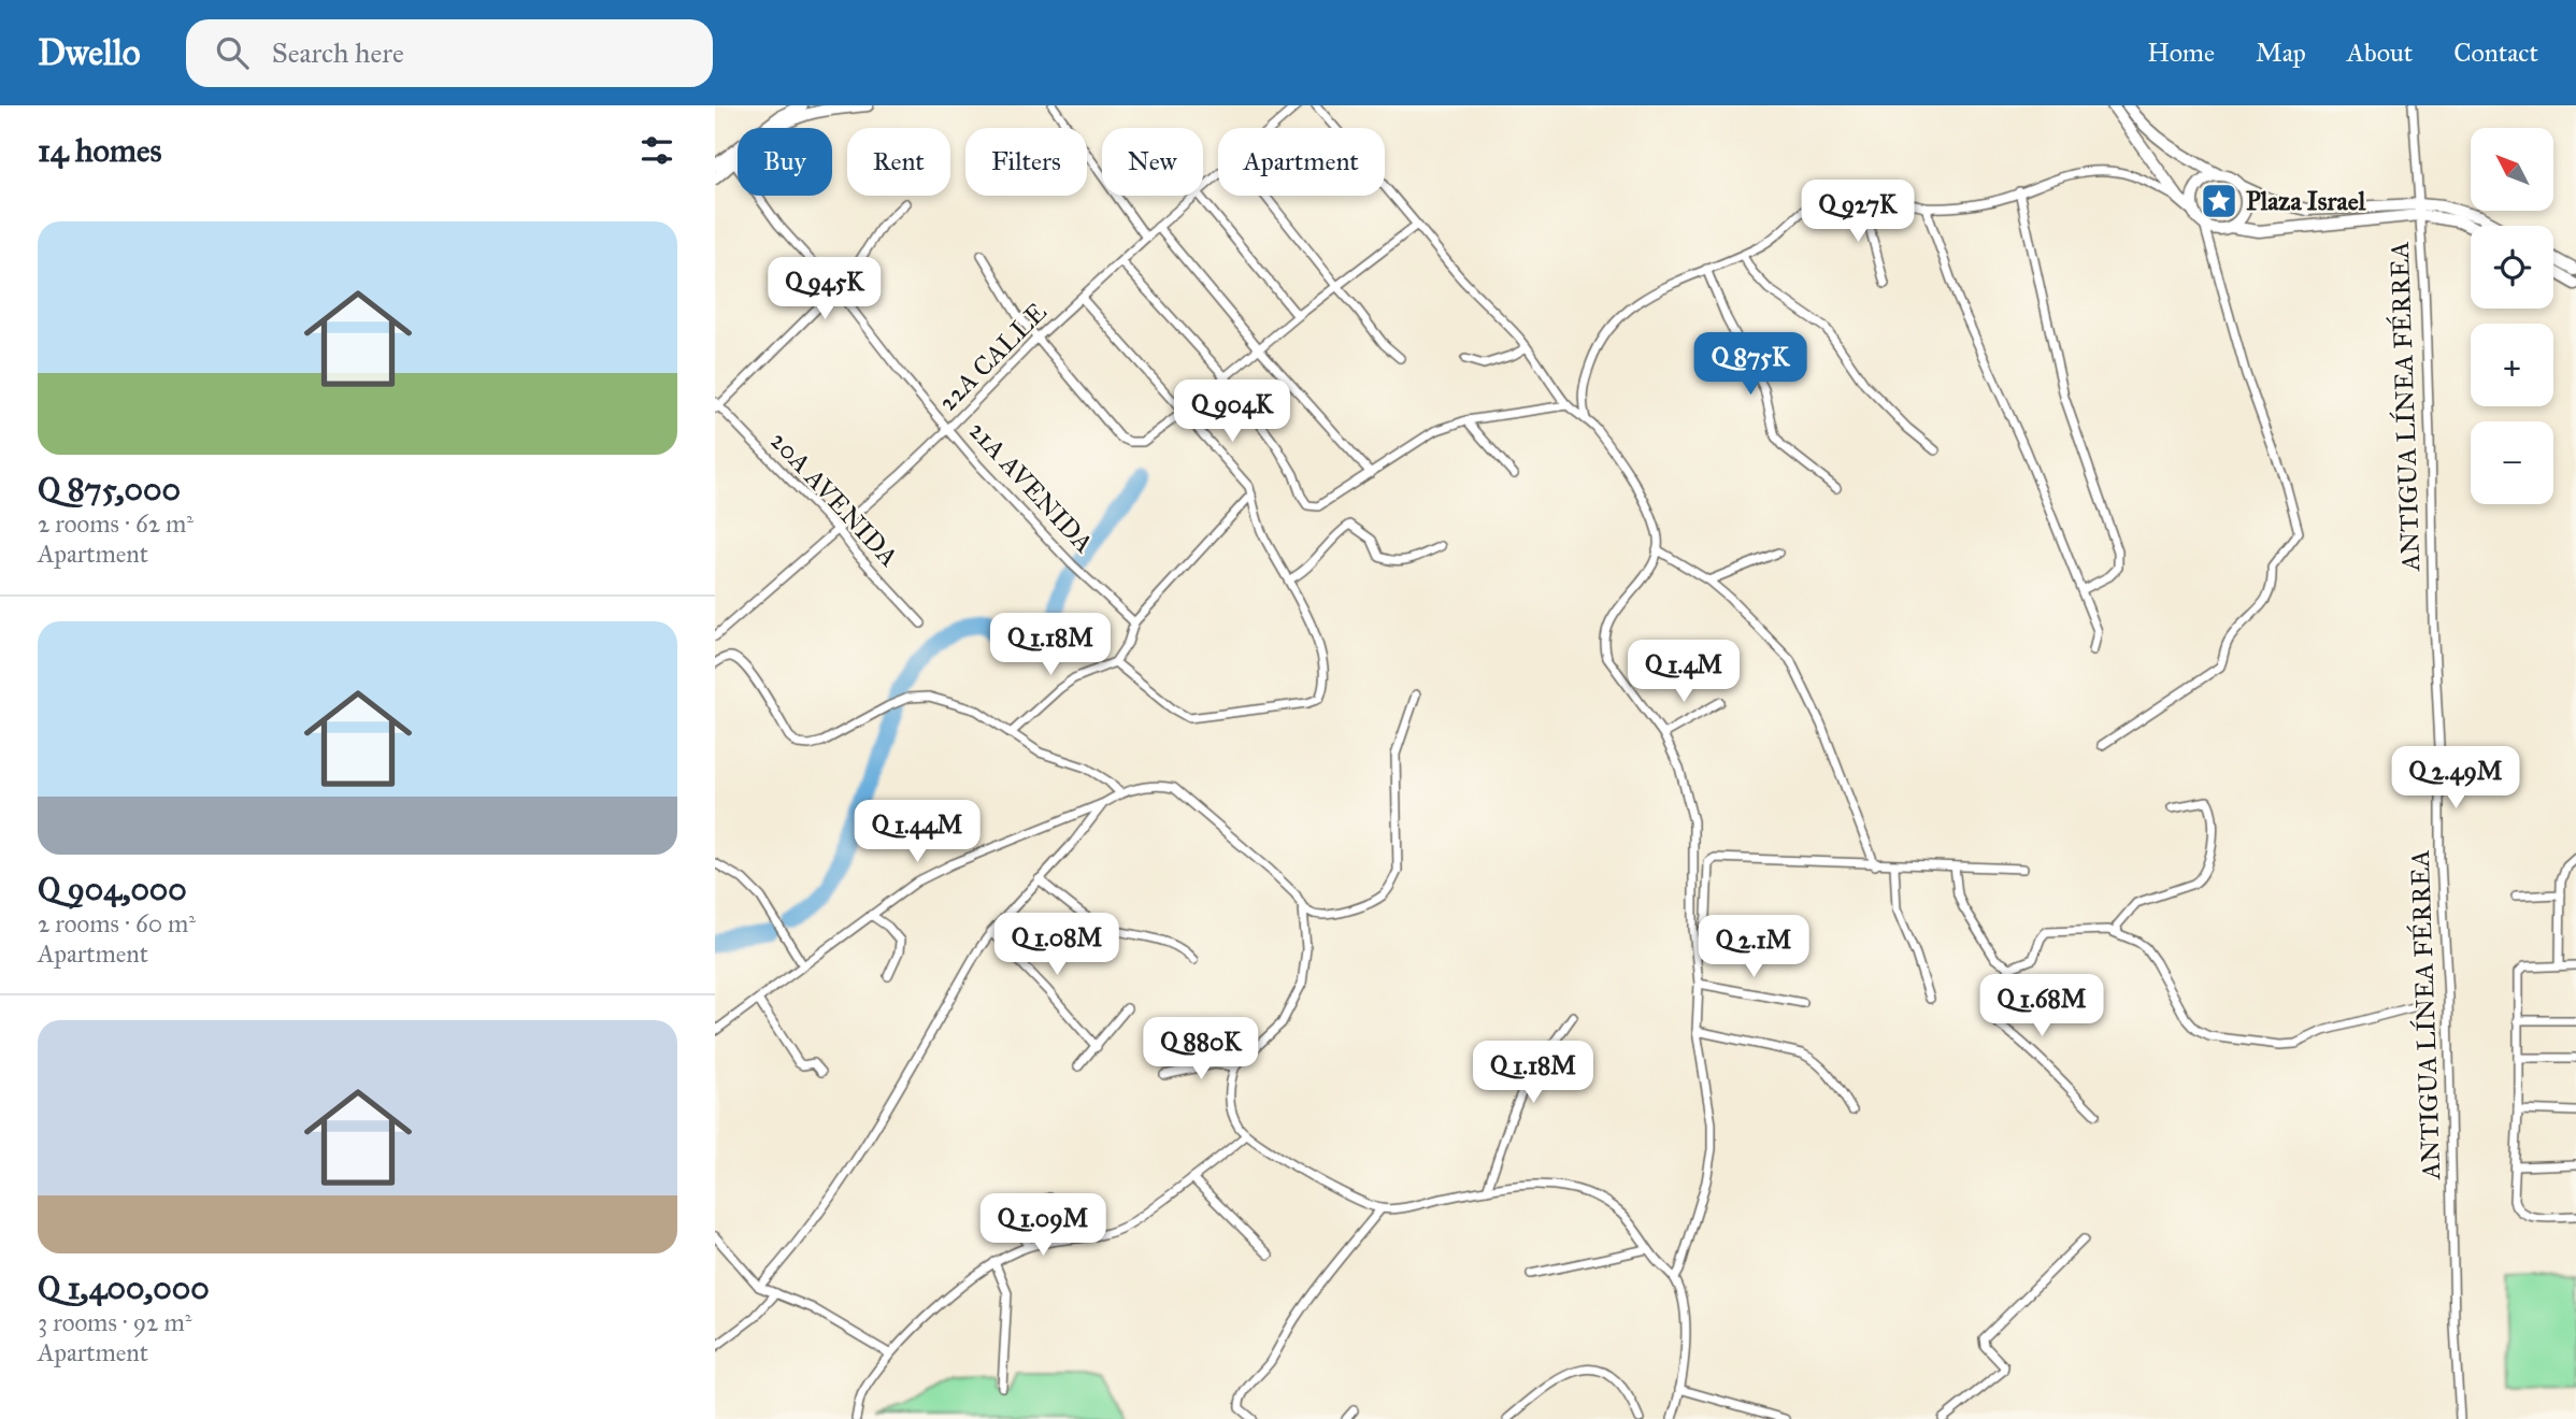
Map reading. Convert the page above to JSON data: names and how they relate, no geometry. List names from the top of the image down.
{
  "streets": {
    "street": [
      "22A CALLE",
      "ANTIGUA LÍNEA FÉRREA",
      "21A AVENIDA",
      "20A AVENIDA"
    ]
  },
  "crossings": [
    ["22A CALLE", "21A AVENIDA"],
    ["22A CALLE", "20A AVENIDA"]
  ],
  "places": {
    "place": ["Plaza Israel"]
  },
  "north": "top left",
  "page": {
    "header": "Dwello",
    "search": "Search here",
    "nav": [
      "Home",
      "Map",
      "About",
      "Contact"
    ],
    "heading": "14 homes",
    "map_buttons": ["+", "−"],
    "chip": [
      "Buy",
      "Rent",
      "Filters",
      "New",
      "Apartment"
    ],
    "price": [
      "Q 927K",
      "Q 945K",
      "Q 875K",
      "Q 904K",
      "Q 1.18M",
      "Q 1.4M",
      "Q 2.49M",
      "Q 1.44M",
      "Q 1.08M",
      "Q 2.1M",
      "Q 1.68M",
      "Q 880K",
      "Q 1.18M",
      "Q 1.09M"
    ],
    "list": [
      {
        "name": "Q 875,000",
        "note": "2 rooms · 62 m² · Apartment"
      },
      {
        "name": "Q 904,000",
        "note": "2 rooms · 60 m² · Apartment"
      },
      {
        "name": "Q 1,400,000",
        "note": "3 rooms · 92 m² · Apartment"
      }
    ]
  }
}
